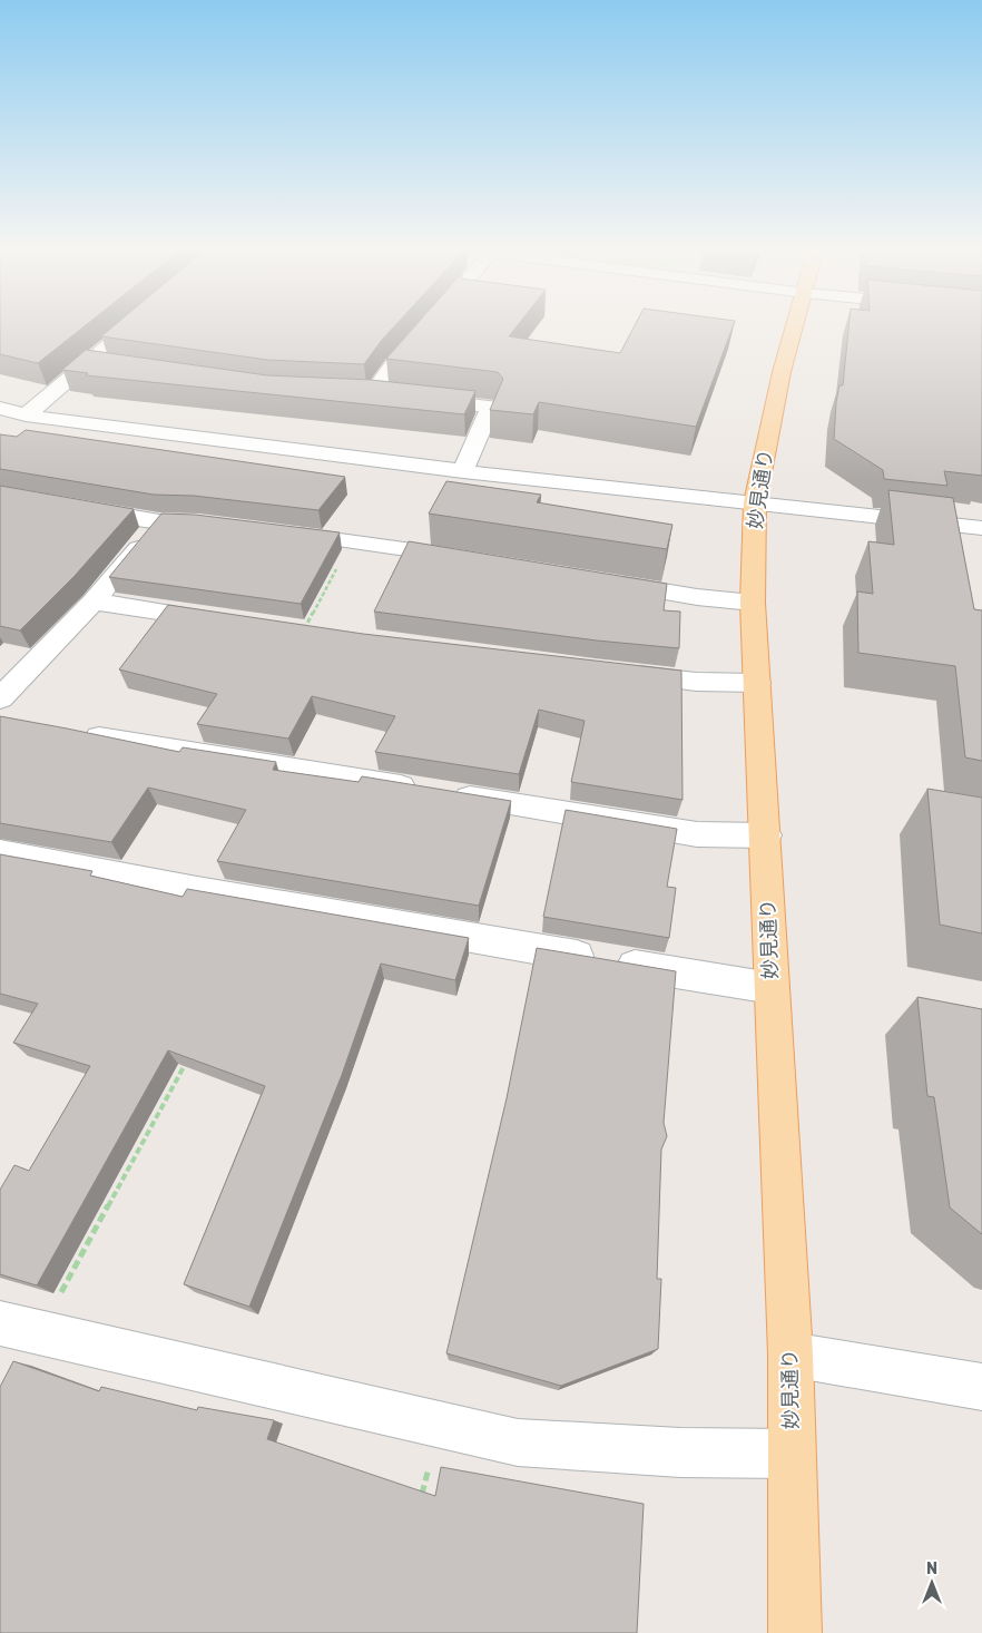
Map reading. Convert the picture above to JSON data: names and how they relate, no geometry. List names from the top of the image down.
{
  "streets": {
    "main road": ["妙見通り"]
  },
  "north": "top"
}
